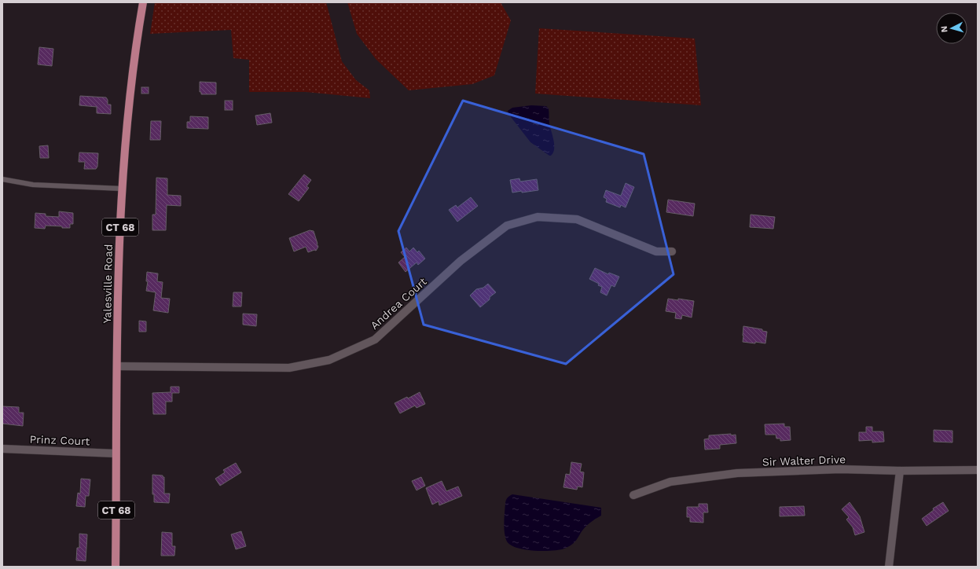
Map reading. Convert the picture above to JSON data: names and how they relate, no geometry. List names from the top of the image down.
{
  "streets": {
    "main road": ["CT 68", "Yalesville Road"],
    "street": ["Andrea Court", "Prinz Court", "Sir Walter Drive"]
  },
  "crossings": [
    ["Yalesville Road", "Andrea Court"],
    ["Yalesville Road", "Prinz Court"]
  ],
  "north": "left"
}
